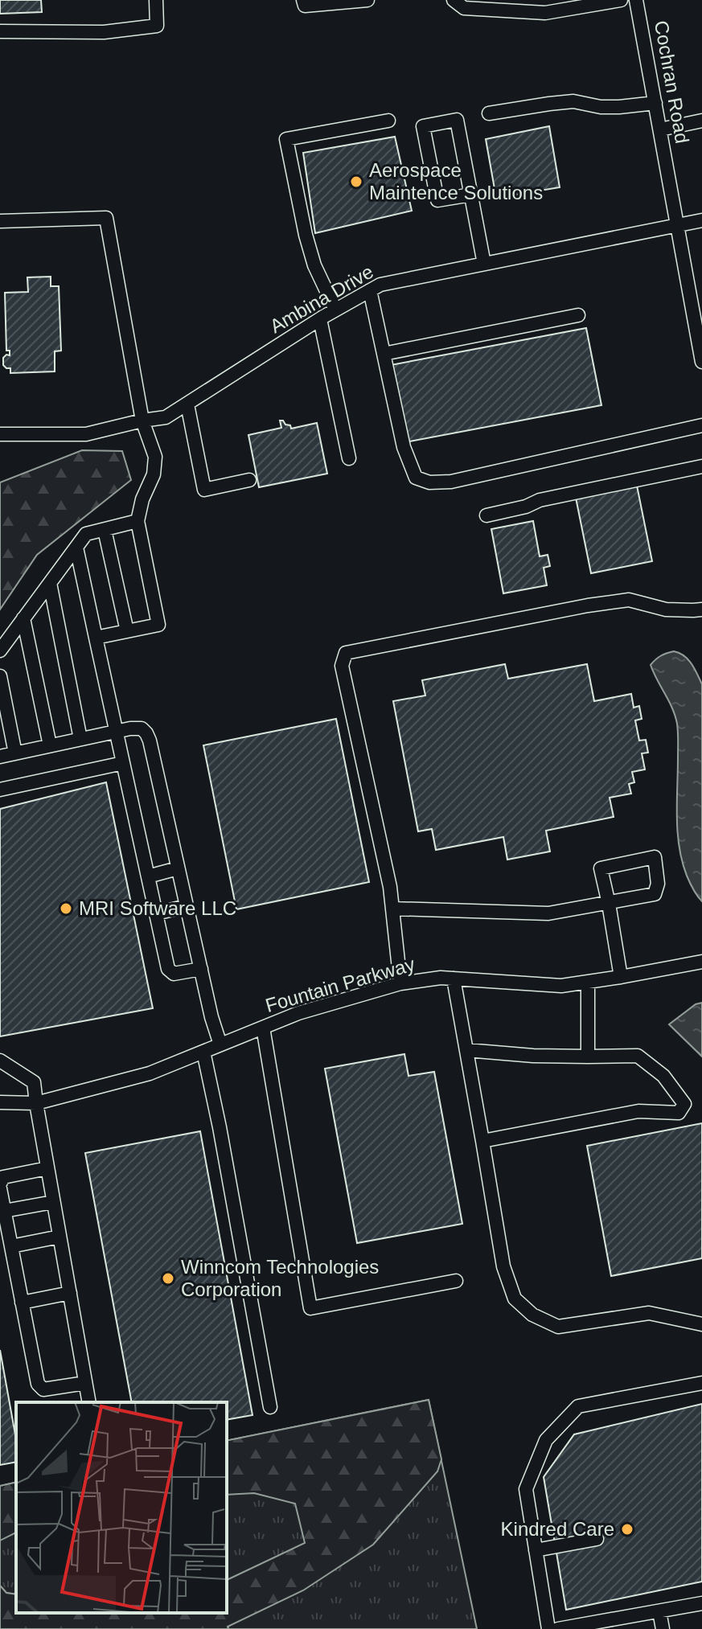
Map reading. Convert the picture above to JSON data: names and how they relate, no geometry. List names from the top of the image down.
{
  "streets": {
    "street": ["Cochran Road", "Ambina Drive", "Fountain Parkway"]
  },
  "crossings": [
    ["Cochran Road", "Ambina Drive"]
  ],
  "places": [
    "Aerospace Maintence Solutions",
    "MRI Software LLC",
    "Winncom Technologies Corporation",
    "Kindred Care"
  ]
}
